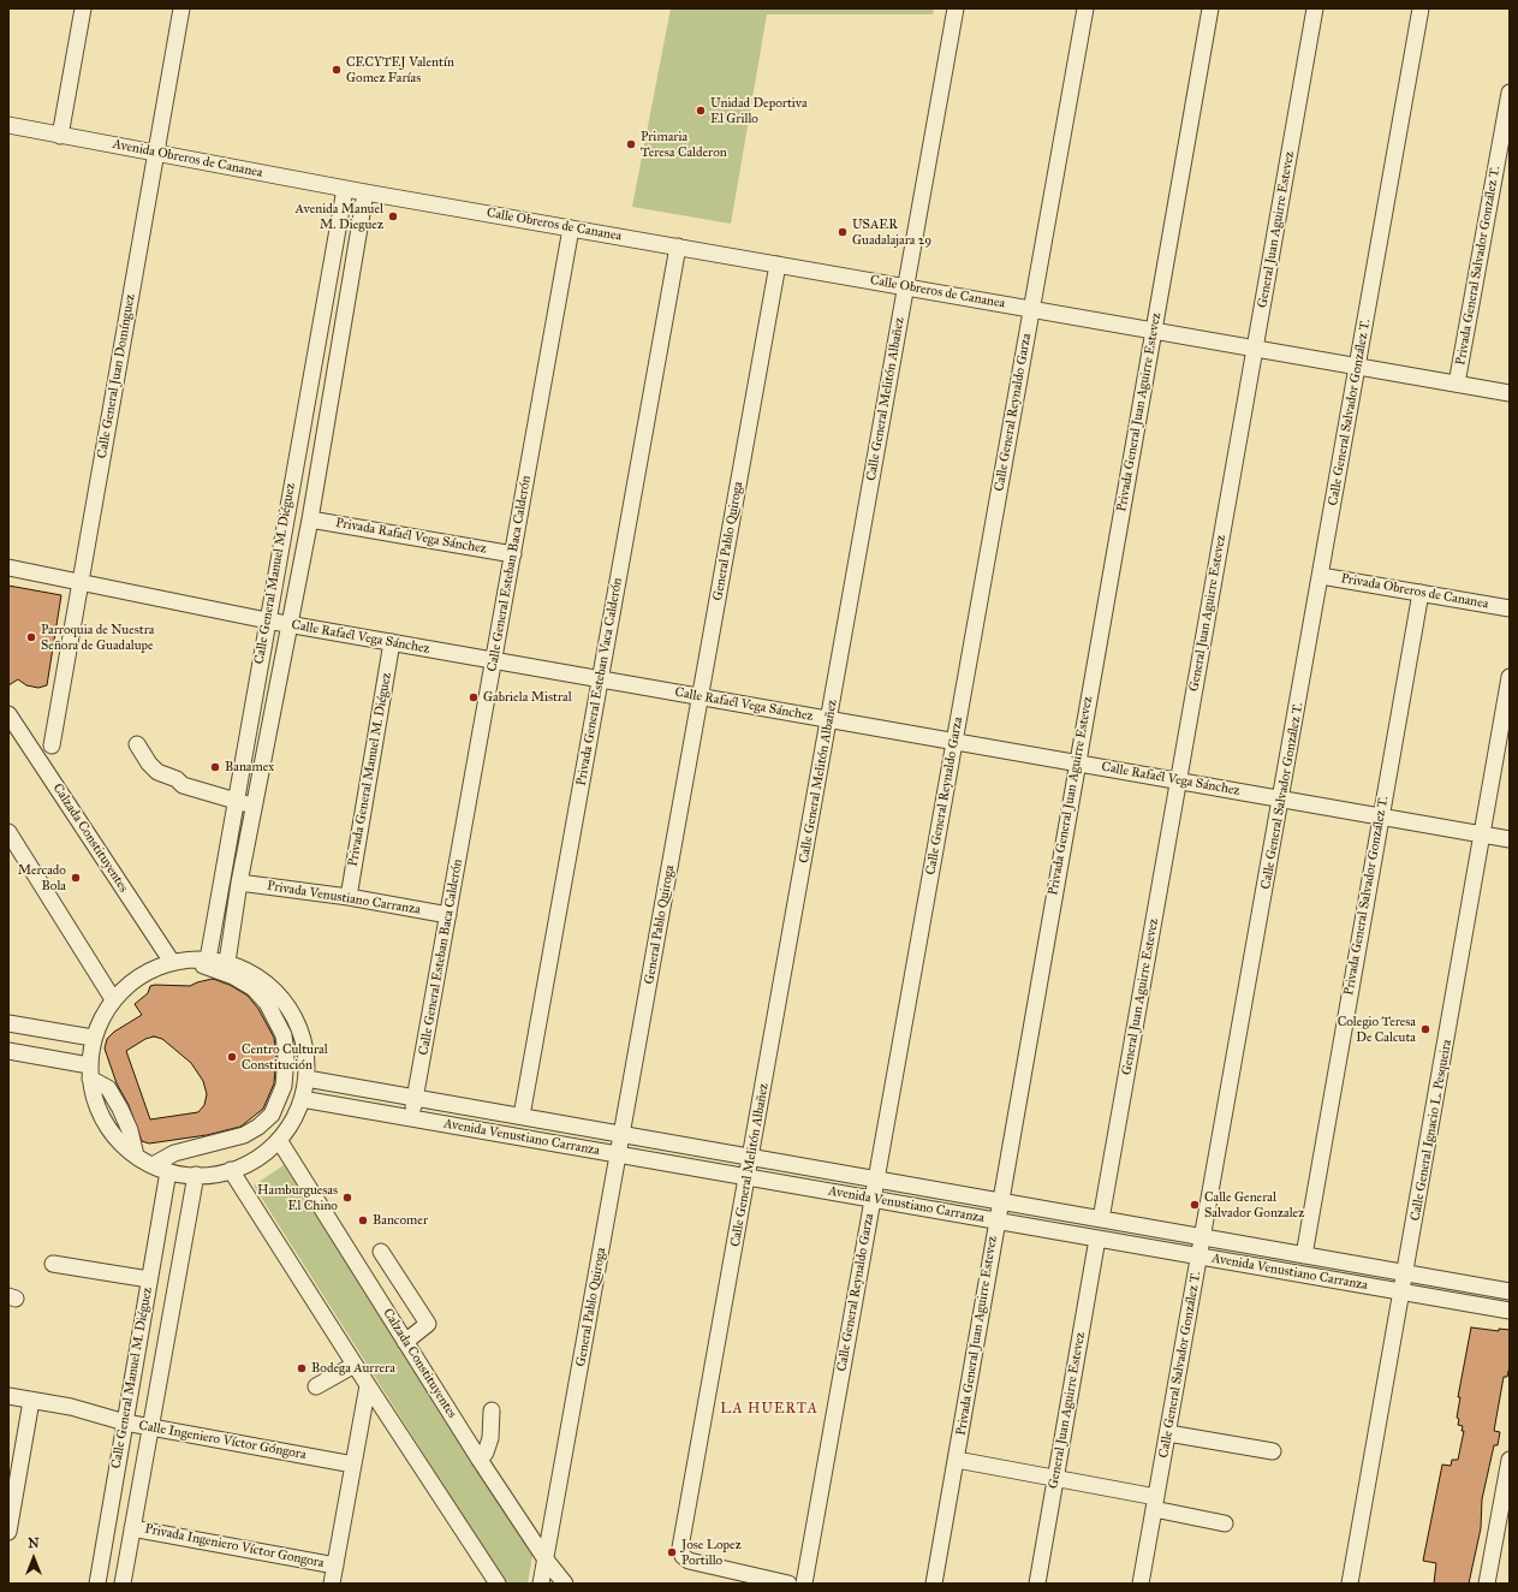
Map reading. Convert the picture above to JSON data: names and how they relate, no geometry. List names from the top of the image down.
{
  "streets": {
    "street": [
      "Avenida Obreros de Cananea",
      "Calle Obreros de Cananea",
      "General Juan Aguirre Estevez",
      "Privada General Salvador González T.",
      "Calle General Juan Domínguez",
      "Calle General Melitón Albañez",
      "Calle General Reynaldo Garza",
      "Privada General Juan Aguirre Estevez",
      "Calle General Salvador González T.",
      "Privada Rafaél Vega Sánchez",
      "General Pablo Quiroga",
      "Calle General Manuel M. Diéguez",
      "Calle General Esteban Baca Calderón",
      "Privada Obreros de Cananea",
      "Calle Rafaél Vega Sánchez",
      "Privada General Esteban Vaca Calderón",
      "Privada General Manuel M. Diéguez",
      "Calzada Constituyentes",
      "Privada Venustiano Carranza",
      "Calle General Ignacio L. Pesqueira",
      "Avenida Venustiano Carranza",
      "Calle Ingeniero Víctor Góngora",
      "Privada Ingeniero Víctor Gongora"
    ]
  },
  "crossings": [
    ["Avenida Obreros de Cananea", "Calle Obreros de Cananea"],
    ["Avenida Obreros de Cananea", "Calle General Juan Domínguez"],
    ["Avenida Obreros de Cananea", "Calle General Manuel M. Diéguez"],
    ["Calle Obreros de Cananea", "General Juan Aguirre Estevez"],
    ["Calle Obreros de Cananea", "Privada General Salvador González T."],
    ["Calle Obreros de Cananea", "Calle General Melitón Albañez"],
    ["Calle Obreros de Cananea", "Calle General Reynaldo Garza"],
    ["Calle Obreros de Cananea", "Privada General Juan Aguirre Estevez"],
    ["Calle Obreros de Cananea", "Calle General Salvador González T."],
    ["Calle Obreros de Cananea", "General Pablo Quiroga"],
    ["Calle Obreros de Cananea", "Calle General Manuel M. Diéguez"],
    ["Calle Obreros de Cananea", "Calle General Esteban Baca Calderón"],
    ["Calle Obreros de Cananea", "Privada General Esteban Vaca Calderón"],
    ["General Juan Aguirre Estevez", "Calle Rafaél Vega Sánchez"],
    ["General Juan Aguirre Estevez", "Avenida Venustiano Carranza"],
    ["Privada General Salvador González T.", "Privada Obreros de Cananea"],
    ["Privada General Salvador González T.", "Calle Rafaél Vega Sánchez"],
    ["Privada General Salvador González T.", "Avenida Venustiano Carranza"],
    ["Calle General Juan Domínguez", "Calle Rafaél Vega Sánchez"],
    ["Calle General Melitón Albañez", "Calle Rafaél Vega Sánchez"],
    ["Calle General Melitón Albañez", "Avenida Venustiano Carranza"],
    ["Calle General Reynaldo Garza", "Calle Rafaél Vega Sánchez"],
    ["Calle General Reynaldo Garza", "Avenida Venustiano Carranza"],
    ["Privada General Juan Aguirre Estevez", "Calle Rafaél Vega Sánchez"],
    ["Privada General Juan Aguirre Estevez", "Avenida Venustiano Carranza"],
    ["Calle General Salvador González T.", "Privada Obreros de Cananea"],
    ["Calle General Salvador González T.", "Calle Rafaél Vega Sánchez"],
    ["Calle General Salvador González T.", "Avenida Venustiano Carranza"],
    ["Privada Rafaél Vega Sánchez", "Calle General Manuel M. Diéguez"],
    ["Privada Rafaél Vega Sánchez", "Calle General Esteban Baca Calderón"],
    ["General Pablo Quiroga", "Calle Rafaél Vega Sánchez"],
    ["General Pablo Quiroga", "Calzada Constituyentes"],
    ["General Pablo Quiroga", "Avenida Venustiano Carranza"],
    ["Calle General Manuel M. Diéguez", "Calle Rafaél Vega Sánchez"],
    ["Calle General Manuel M. Diéguez", "Privada Venustiano Carranza"],
    ["Calle General Manuel M. Diéguez", "Calle Ingeniero Víctor Góngora"],
    ["Calle General Manuel M. Diéguez", "Privada Ingeniero Víctor Gongora"],
    ["Calle General Esteban Baca Calderón", "Calle Rafaél Vega Sánchez"],
    ["Calle General Esteban Baca Calderón", "Privada Venustiano Carranza"],
    ["Calle General Esteban Baca Calderón", "Avenida Venustiano Carranza"],
    ["Calle Rafaél Vega Sánchez", "Privada General Esteban Vaca Calderón"],
    ["Calle Rafaél Vega Sánchez", "Privada General Manuel M. Diéguez"],
    ["Calle Rafaél Vega Sánchez", "Calle General Ignacio L. Pesqueira"],
    ["Privada General Esteban Vaca Calderón", "Avenida Venustiano Carranza"],
    ["Privada General Manuel M. Diéguez", "Privada Venustiano Carranza"],
    ["Calle General Ignacio L. Pesqueira", "Avenida Venustiano Carranza"]
  ],
  "districts": ["LA HUERTA"],
  "places": [
    "CECYTEJ Valentín Gomez Farías",
    "Unidad Deportiva El Grillo",
    "Primaria Teresa Calderon",
    "Avenida Manuel M. Dieguez",
    "USAER Guadalajara 29",
    "Parroquia de Nuestra Señora de Guadalupe",
    "Gabriela Mistral",
    "Banamex",
    "Mercado Bola",
    "Colegio Teresa De Calcuta",
    "Centro Cultural Constitución",
    "Hamburguesas El Chino",
    "Calle General Salvador Gonzalez",
    "Bancomer",
    "Bodega Aurrera",
    "Jose Lopez Portillo"
  ],
  "north": "top"
}
